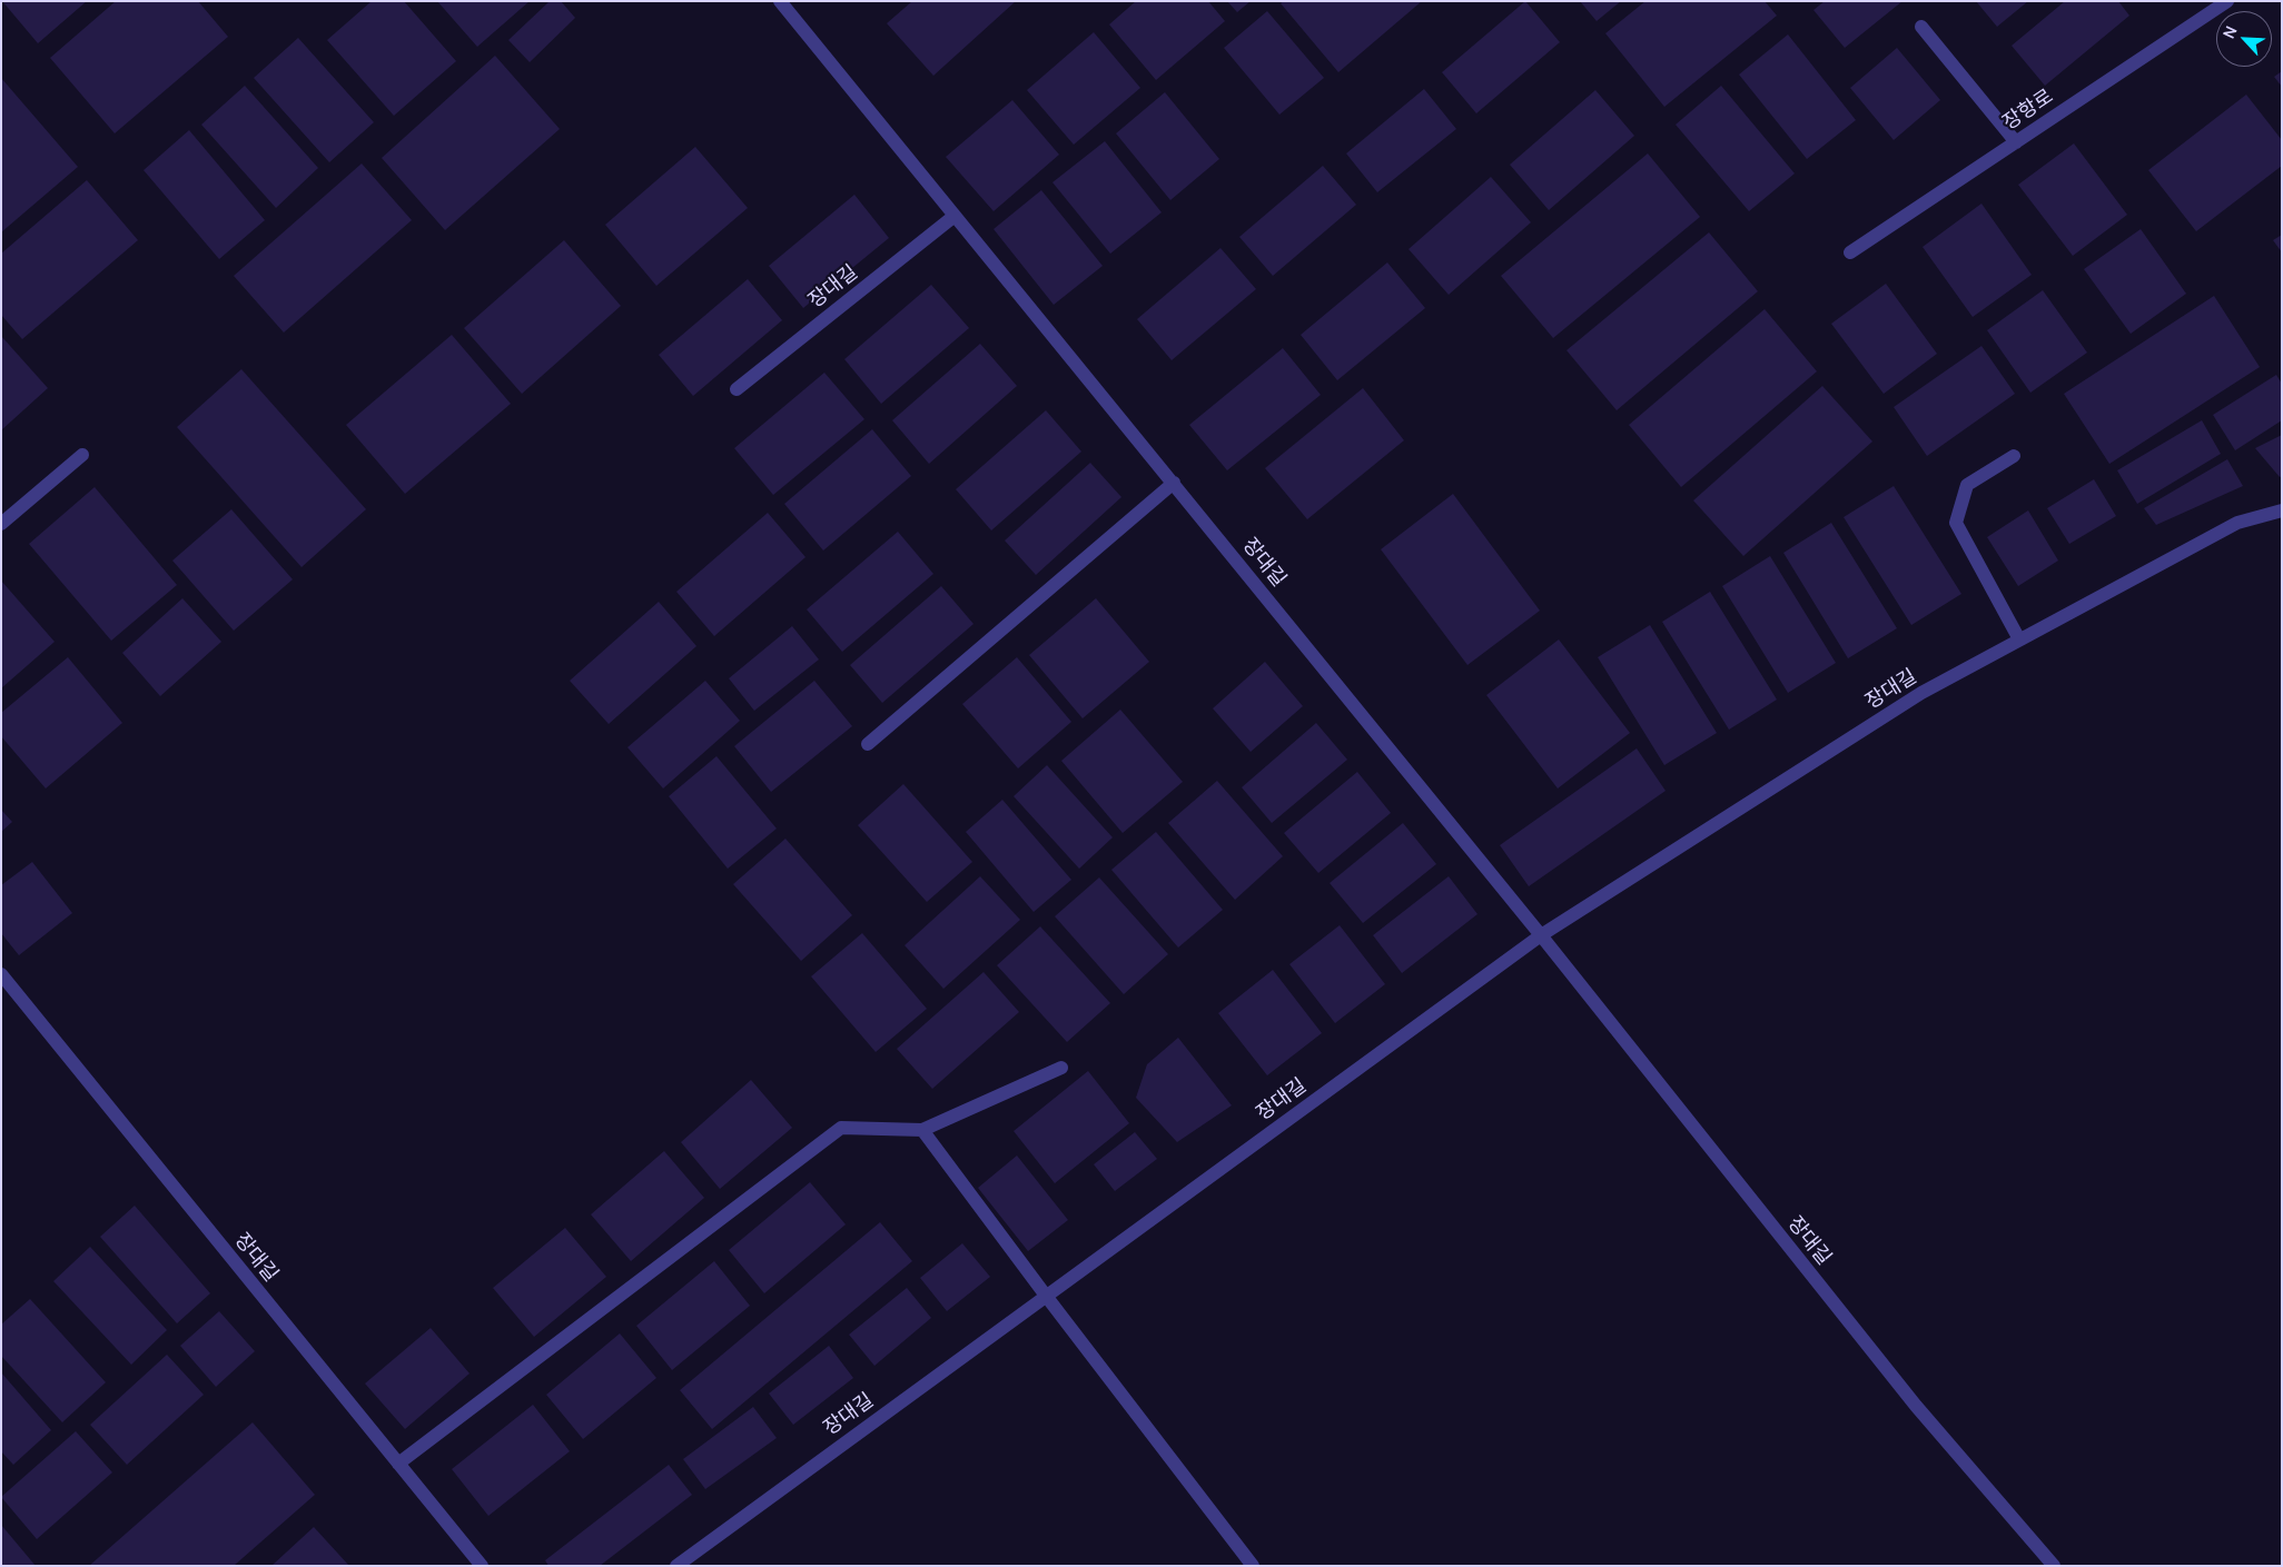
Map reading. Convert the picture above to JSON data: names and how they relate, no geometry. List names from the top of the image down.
{
  "streets": {
    "street": ["장항로", "장대길"]
  },
  "north": "top left"
}
